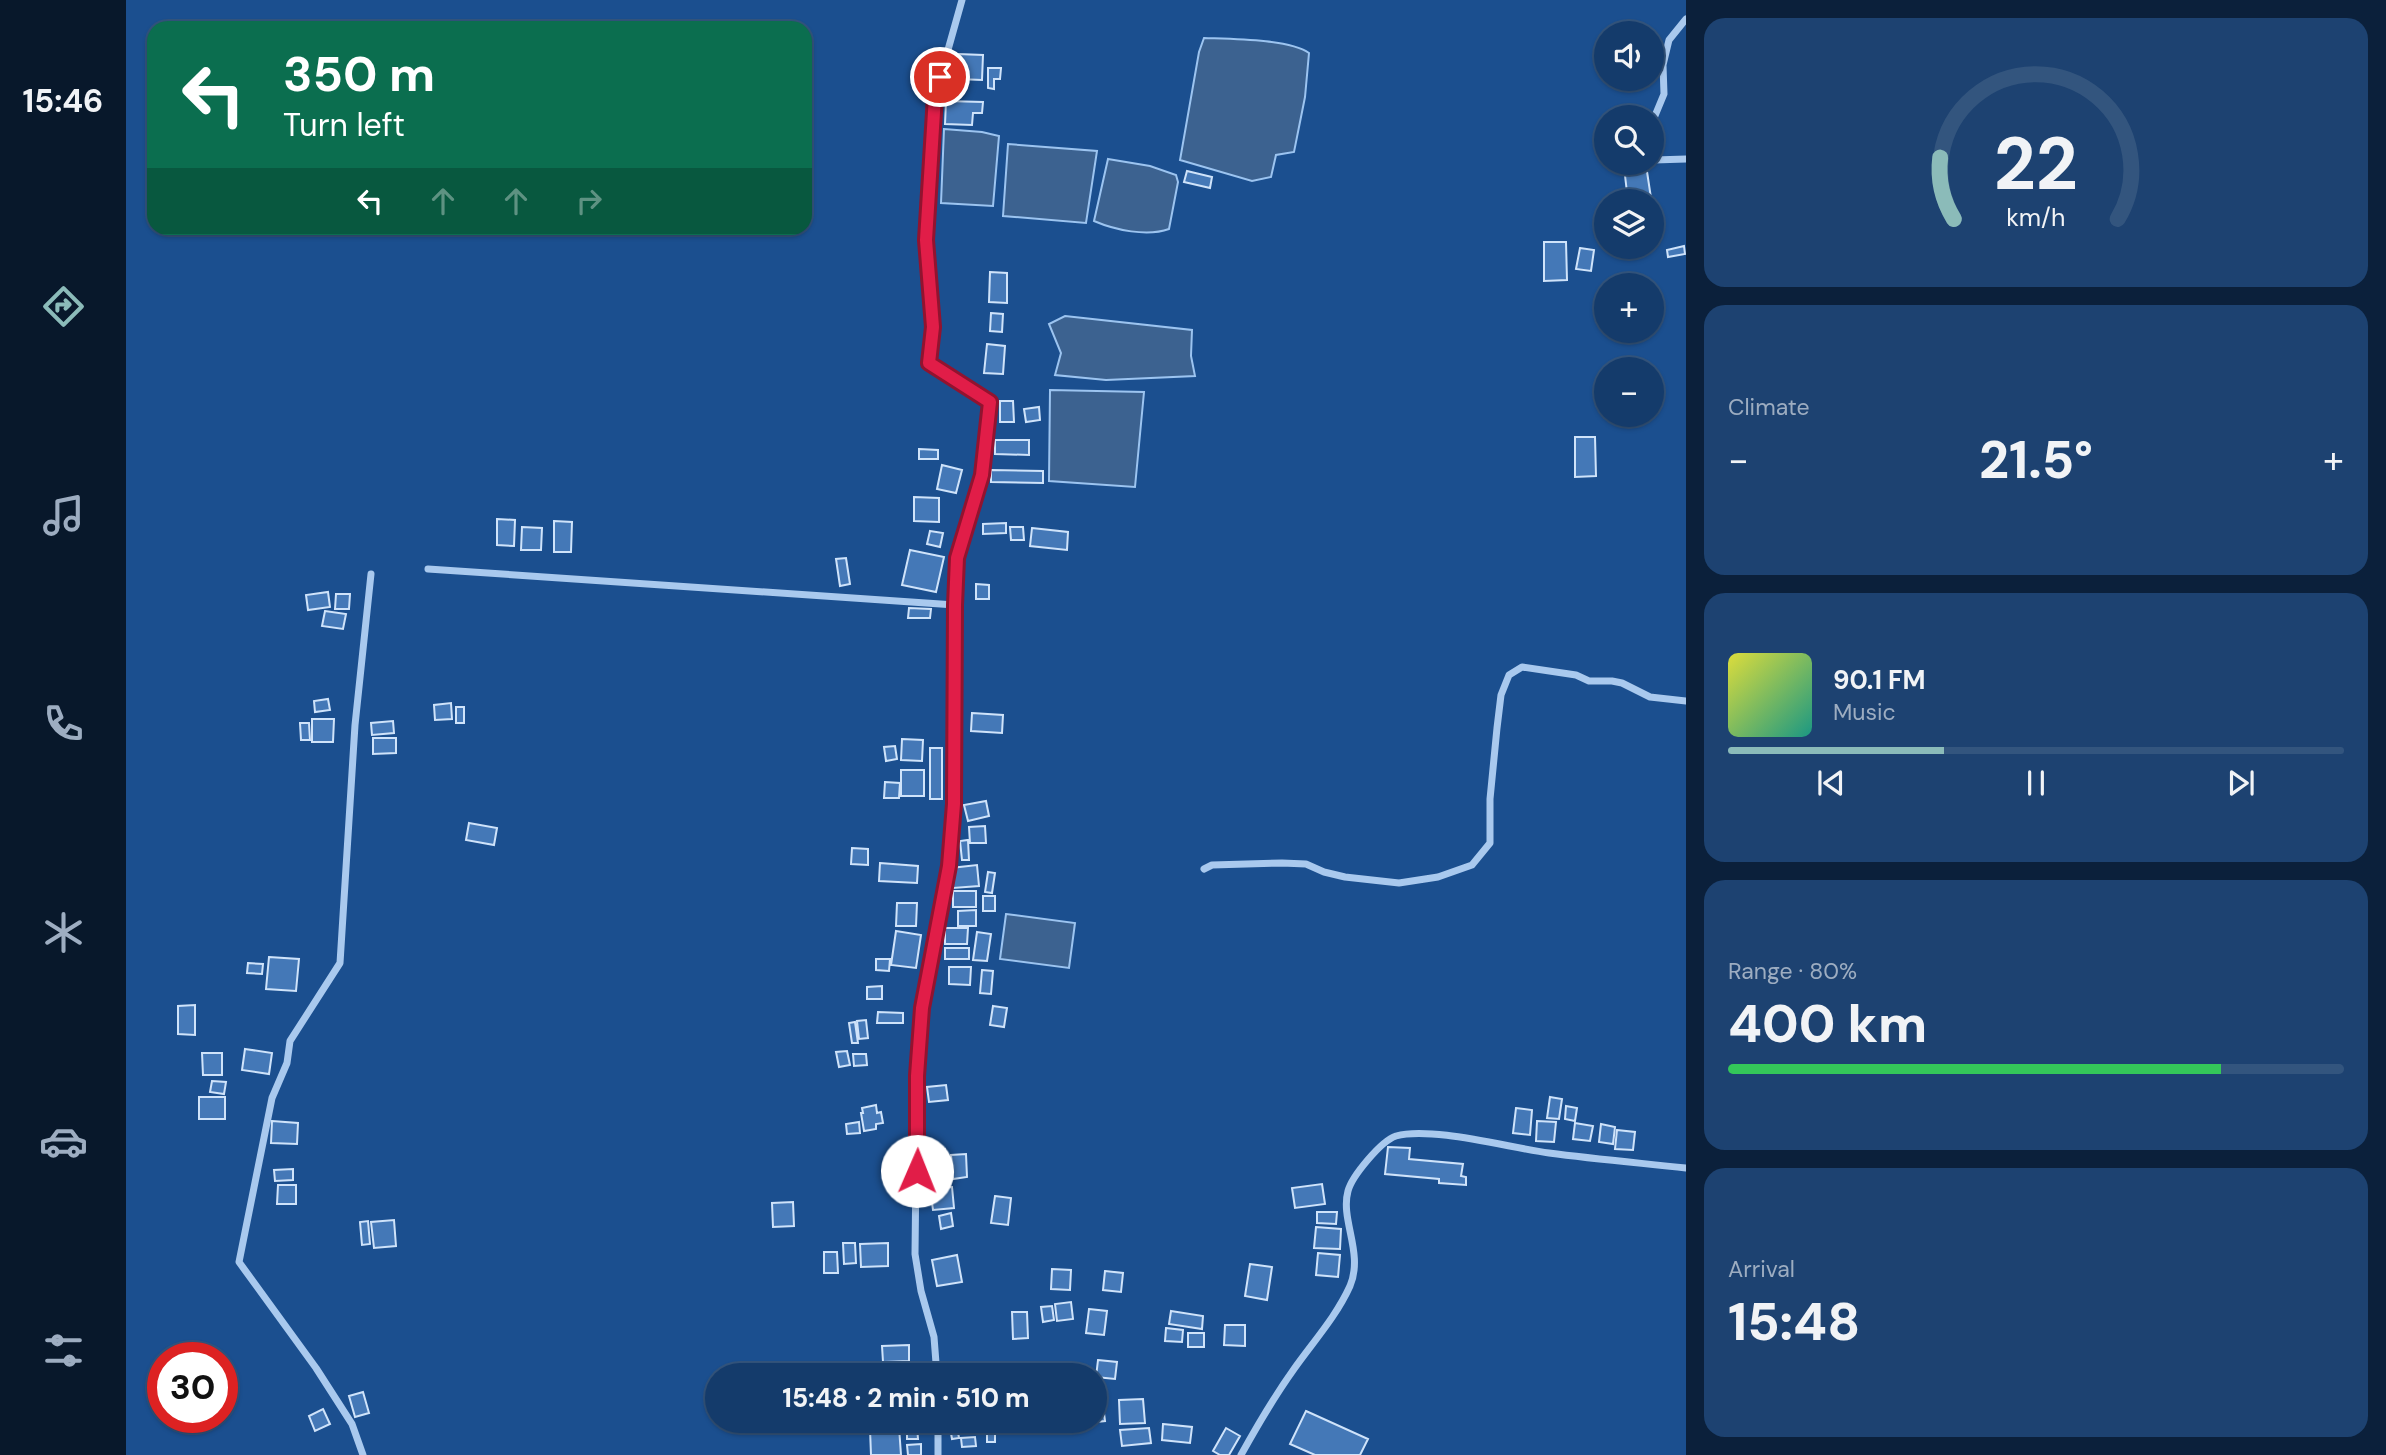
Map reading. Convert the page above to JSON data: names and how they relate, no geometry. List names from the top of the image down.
{
  "page": {
    "tabs": "15:46",
    "map_buttons": ["+", "−"],
    "turn": ["350 m", "Turn left"],
    "tile": [
      "Climate",
      ["Range · 80%", "400 km"],
      ["Arrival", "15:48"]
    ],
    "heat": ["−", "21.5°", "+"],
    "song": ["90.1 FM", "Music"],
    "limit": "30",
    "trip": "15:48 · 2 min · 510 m",
    "gauge": ["22", "km/h"]
  }
}
